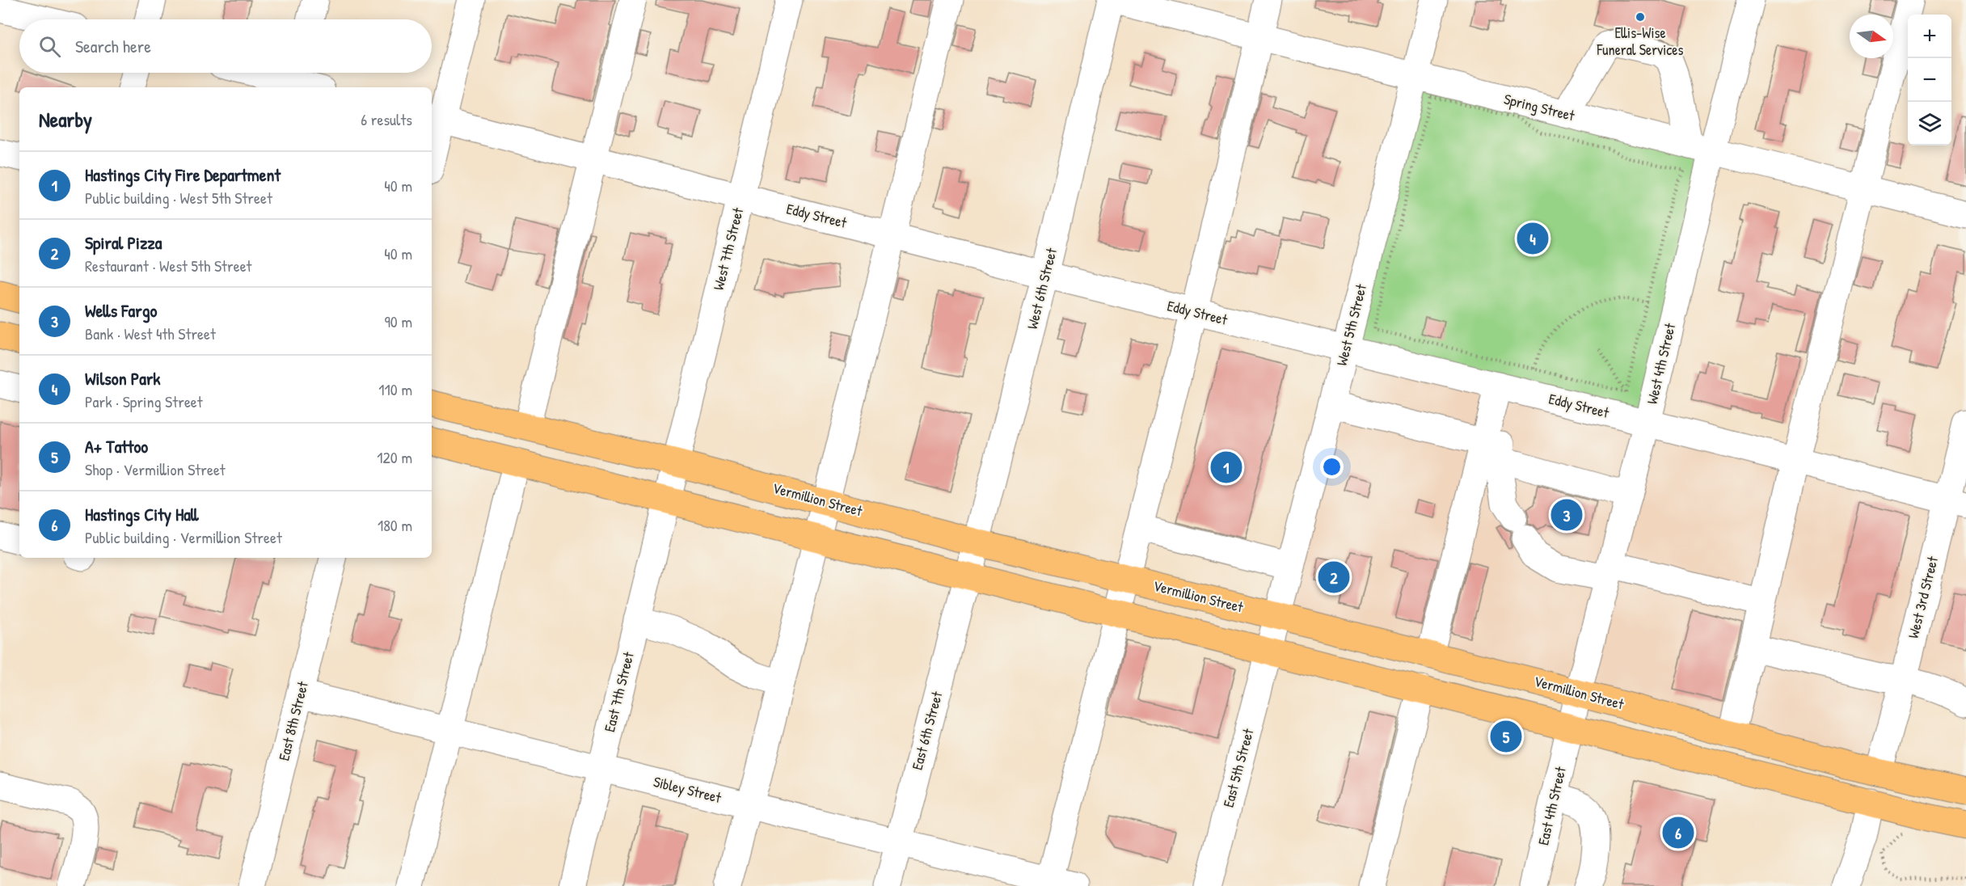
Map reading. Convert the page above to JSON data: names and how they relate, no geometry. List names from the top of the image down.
{
  "streets": {
    "highway": ["Vermillion Street"],
    "street": [
      "Spring Street",
      "Eddy Street",
      "West 7th Street",
      "West 6th Street",
      "West 5th Street",
      "West 4th Street",
      "West 3rd Street",
      "East 7th Street",
      "East 8th Street",
      "East 6th Street",
      "East 5th Street",
      "Sibley Street",
      "East 4th Street"
    ]
  },
  "crossings": [
    ["Spring Street", "West 6th Street"],
    ["Spring Street", "West 5th Street"],
    ["Spring Street", "West 4th Street"],
    ["Eddy Street", "West 7th Street"],
    ["Eddy Street", "West 6th Street"],
    ["Eddy Street", "West 5th Street"],
    ["Eddy Street", "West 4th Street"],
    ["Eddy Street", "West 3rd Street"],
    ["West 7th Street", "Vermillion Street"],
    ["West 7th Street", "East 7th Street"],
    ["West 6th Street", "Vermillion Street"],
    ["West 6th Street", "East 6th Street"],
    ["West 5th Street", "Vermillion Street"],
    ["West 5th Street", "East 5th Street"],
    ["West 4th Street", "Vermillion Street"],
    ["West 4th Street", "East 4th Street"],
    ["Vermillion Street", "West 3rd Street"],
    ["East 7th Street", "Sibley Street"],
    ["East 8th Street", "Sibley Street"],
    ["East 6th Street", "Sibley Street"]
  ],
  "places": ["Ellis-Wise Funeral Services"],
  "north": "right",
  "page": {
    "map_buttons": ["+", "−"],
    "search": "Search here",
    "heading": ["Nearby", "6 results"],
    "list": [
      {
        "mark": "1",
        "name": "Hastings City Fire Department",
        "note": "Public building · West 5th Street",
        "value": "40 m"
      },
      {
        "mark": "2",
        "name": "Spiral Pizza",
        "note": "Restaurant · West 5th Street",
        "value": "40 m"
      },
      {
        "mark": "3",
        "name": "Wells Fargo",
        "note": "Bank · West 4th Street",
        "value": "90 m"
      },
      {
        "mark": "4",
        "name": "Wilson Park",
        "note": "Park · Spring Street",
        "value": "110 m"
      },
      {
        "mark": "5",
        "name": "A+ Tattoo",
        "note": "Shop · Vermillion Street",
        "value": "120 m"
      },
      {
        "mark": "6",
        "name": "Hastings City Hall",
        "note": "Public building · Vermillion Street",
        "value": "180 m"
      }
    ],
    "pins": [
      "4",
      "1",
      "3",
      "2",
      "5",
      "6"
    ]
  }
}
